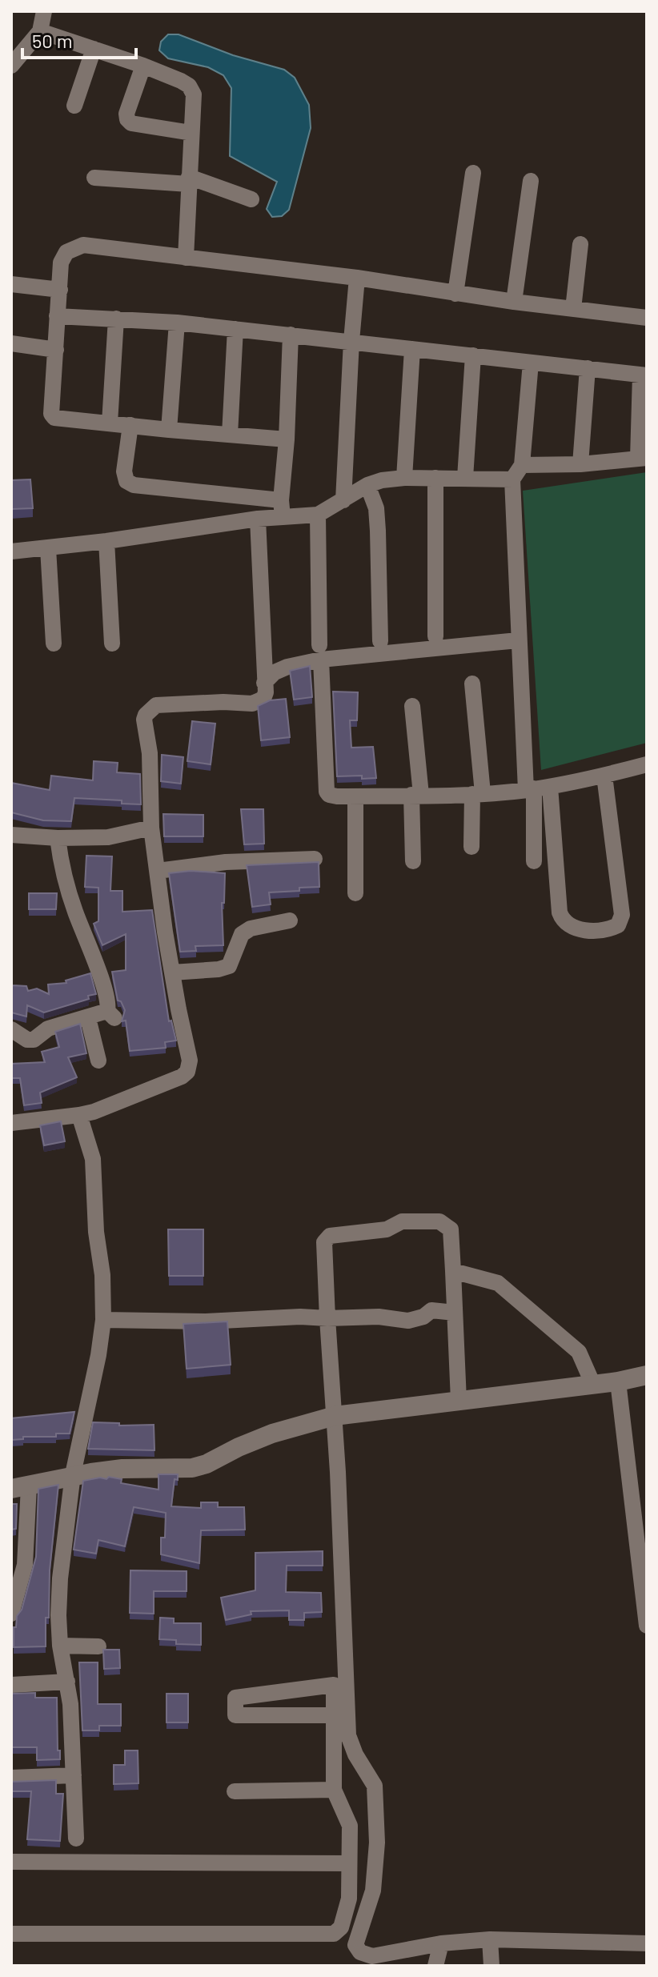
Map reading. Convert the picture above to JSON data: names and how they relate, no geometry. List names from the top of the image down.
{
  "scale_bar": "50 m"
}
